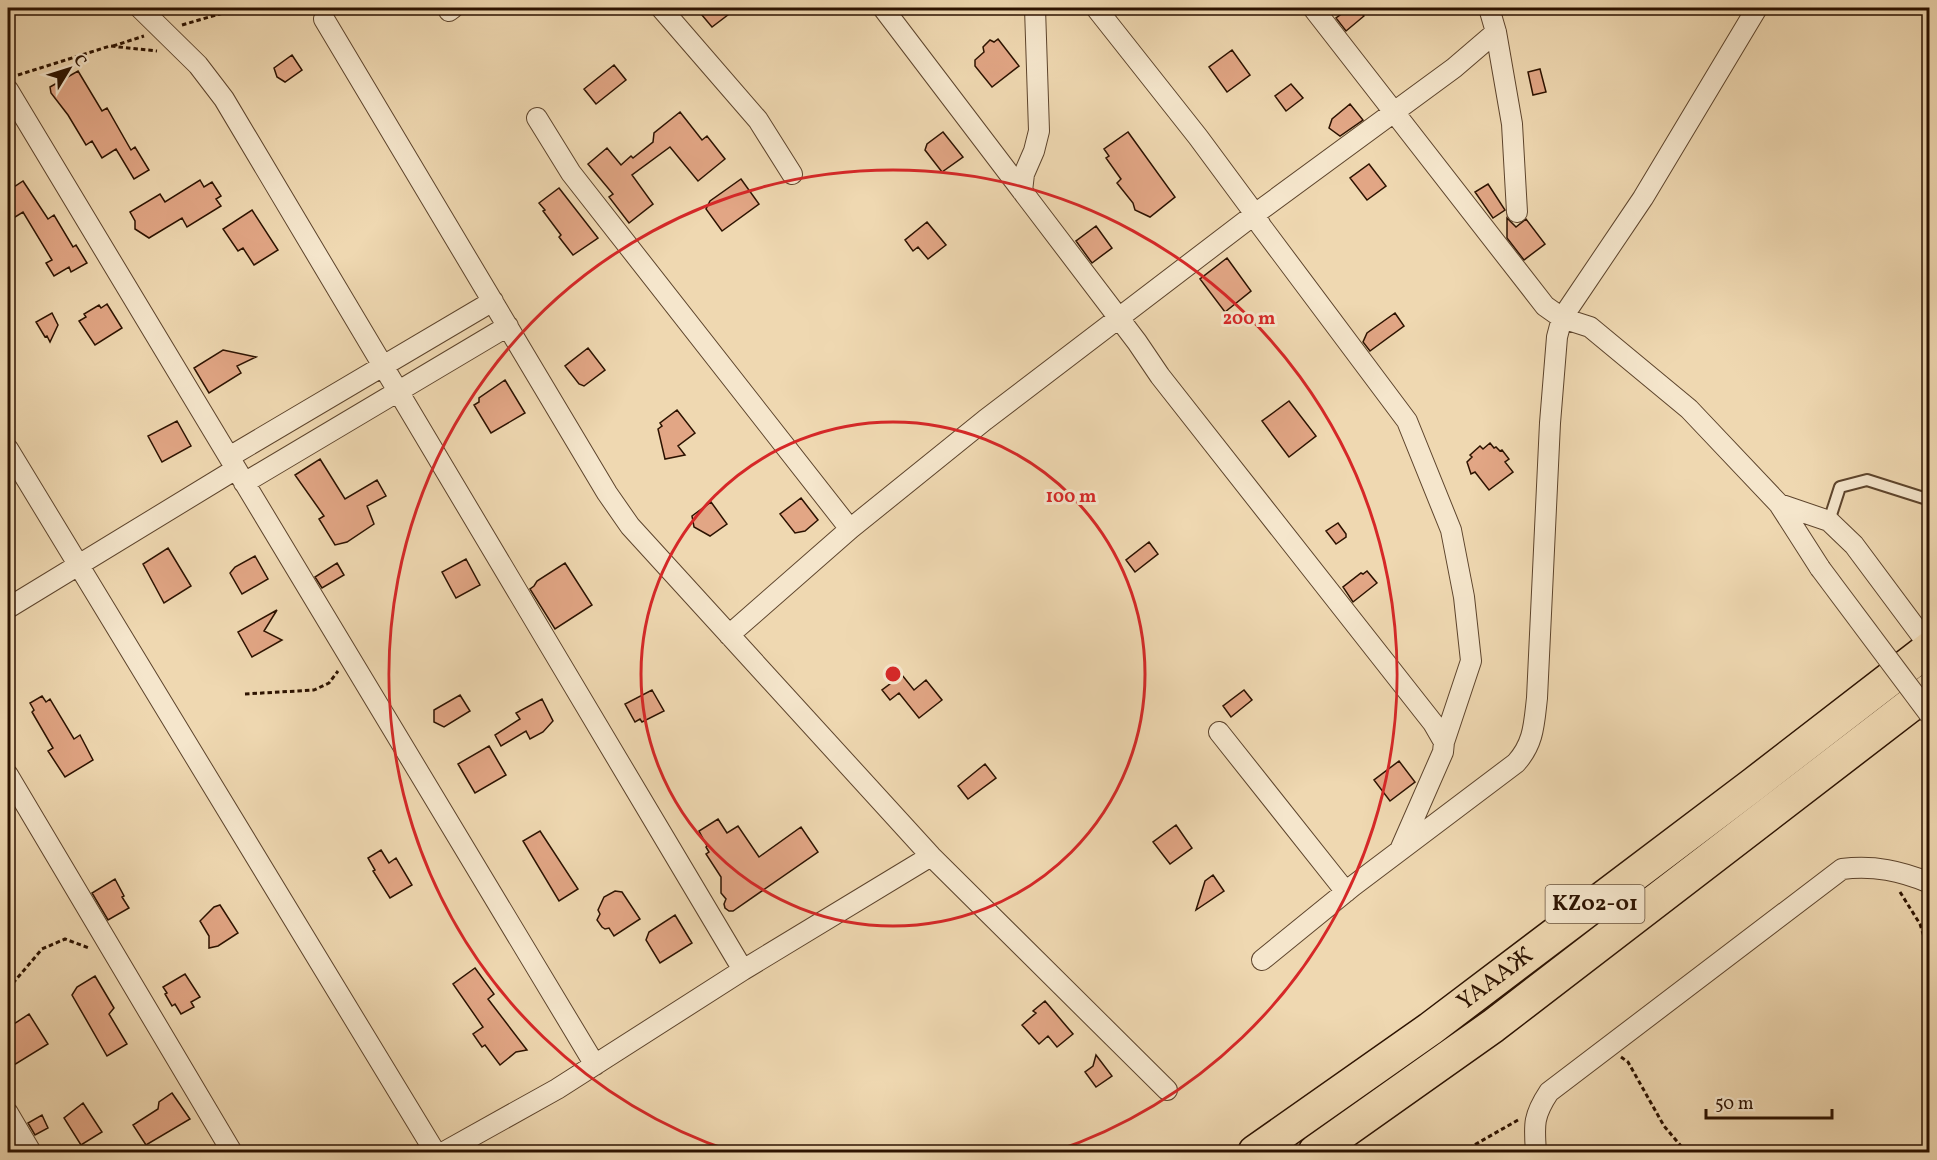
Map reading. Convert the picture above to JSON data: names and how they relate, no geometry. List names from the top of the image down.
{
  "streets": {
    "highway": ["KZ02-01", "ҮАААЖ"]
  },
  "scale_bar": "50 m",
  "north": "top right",
  "rings": ["200 m", "100 m"]
}
